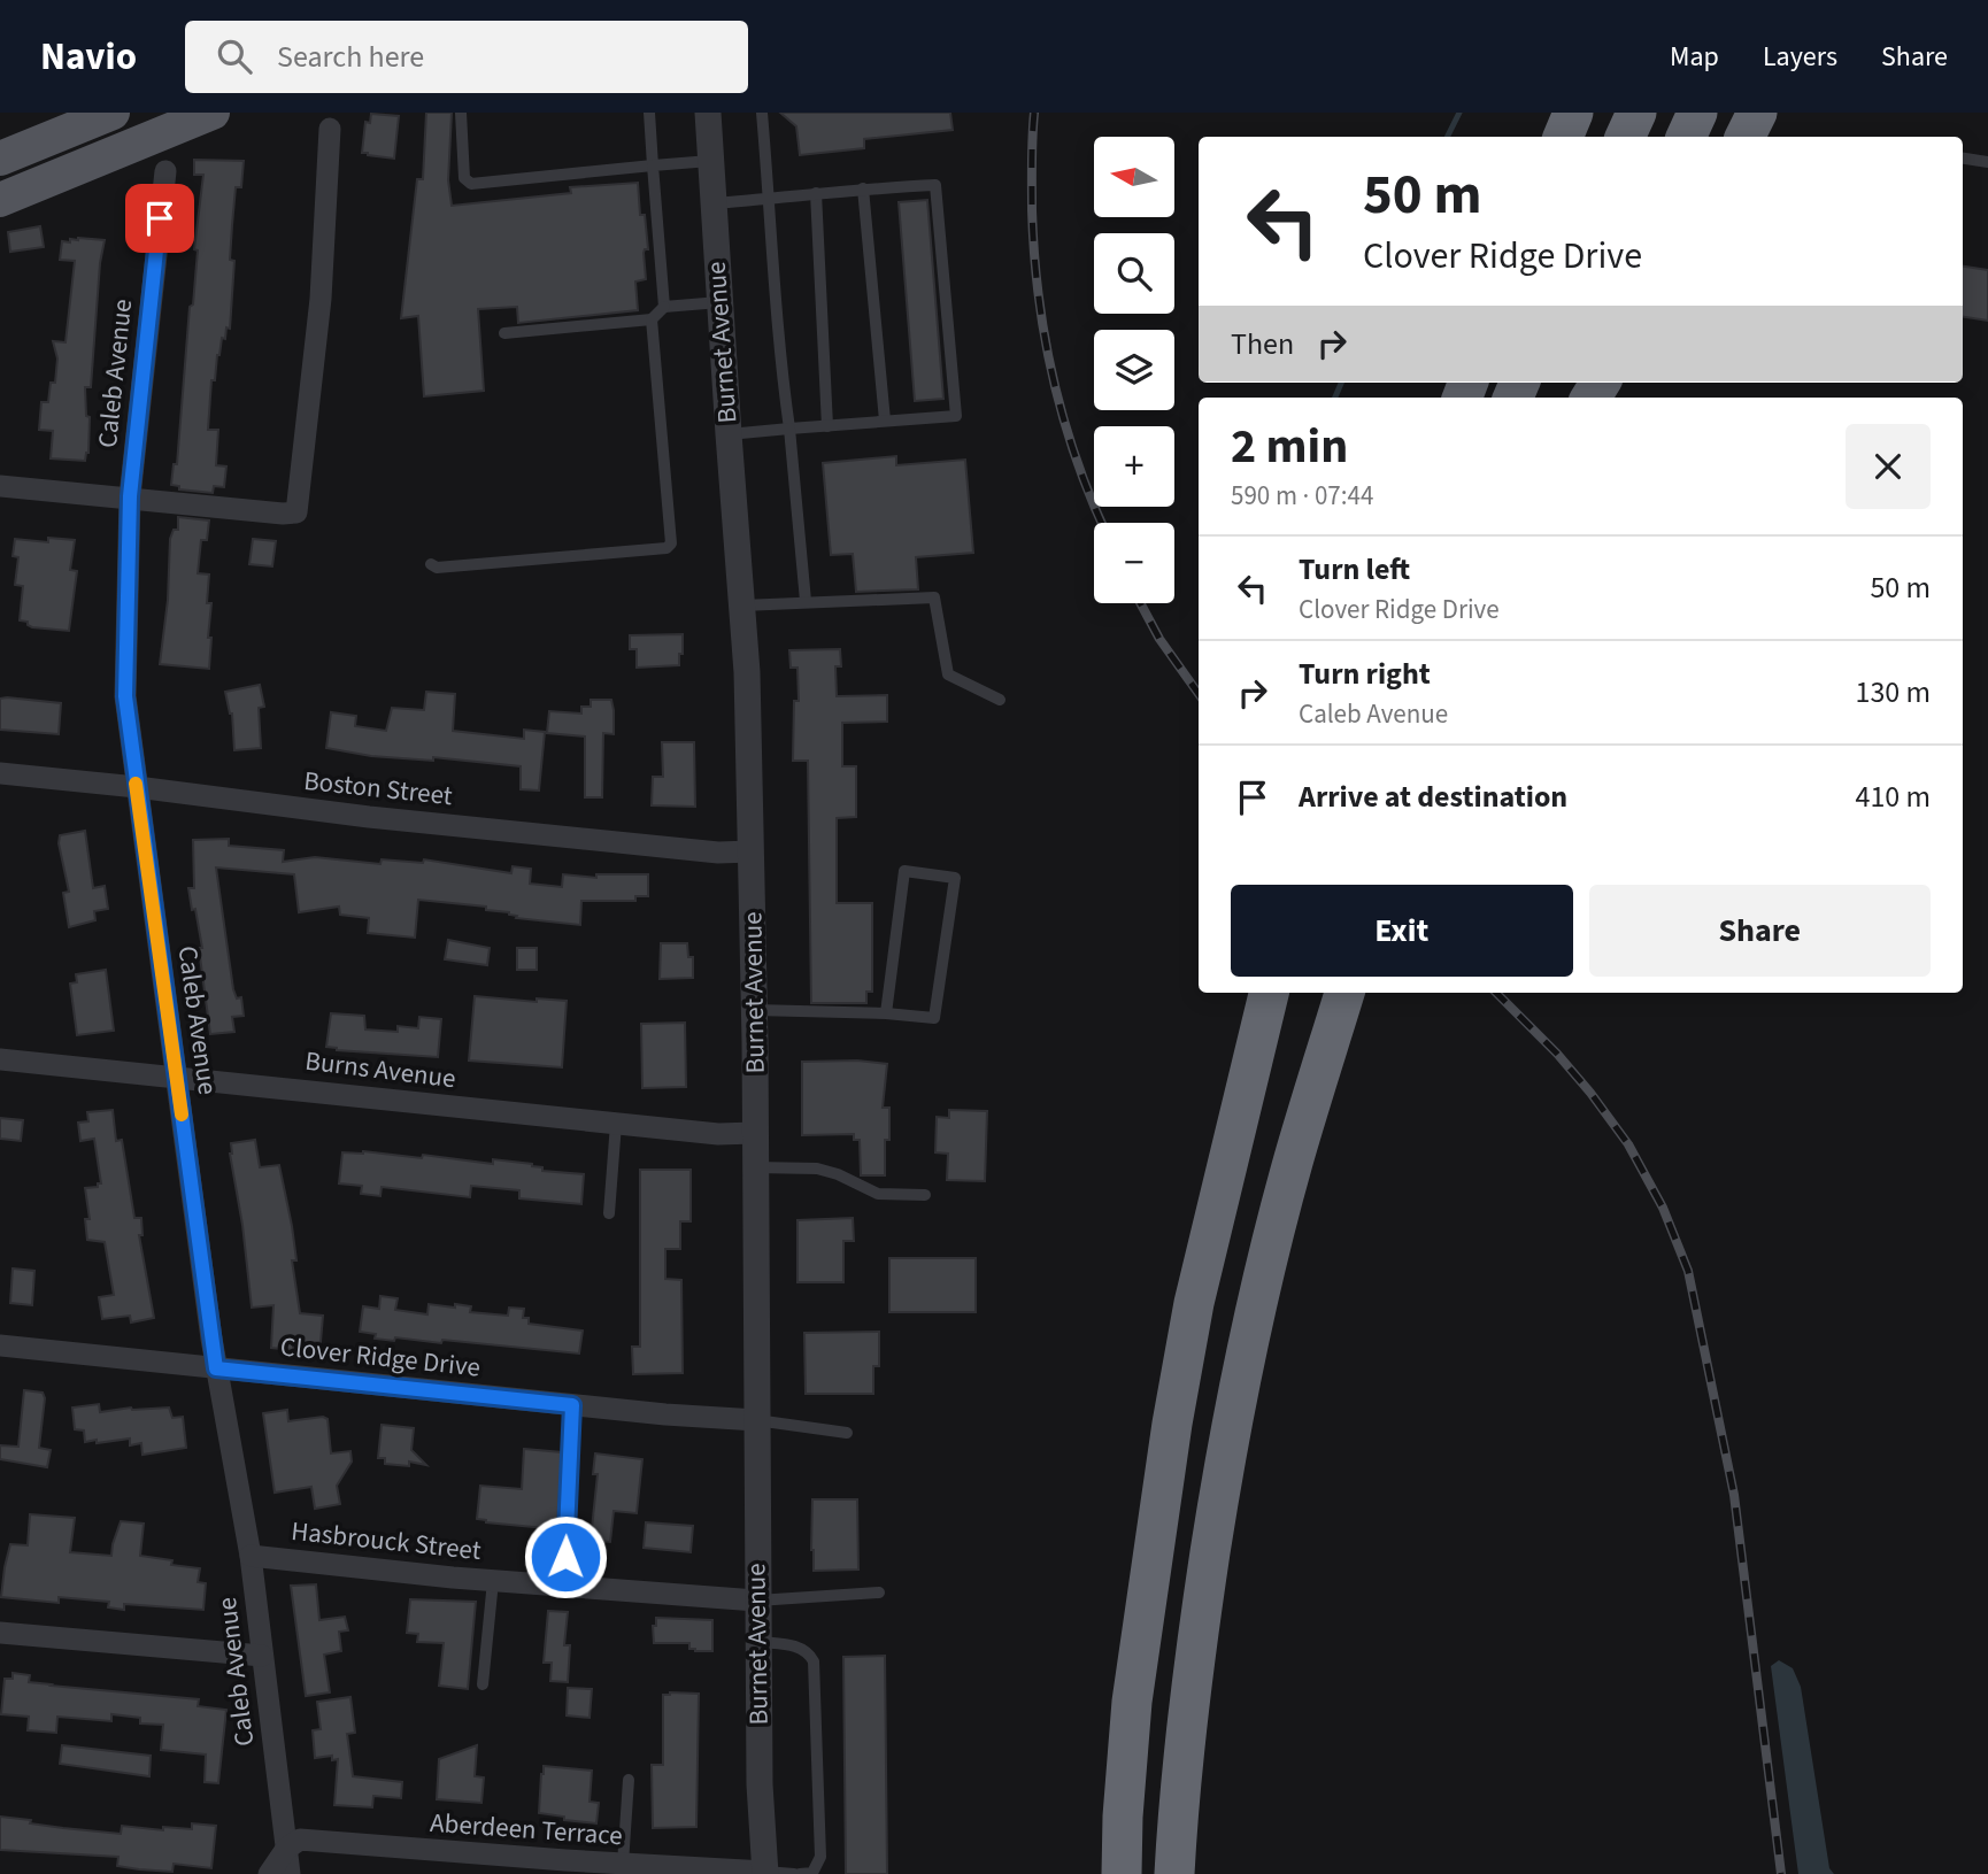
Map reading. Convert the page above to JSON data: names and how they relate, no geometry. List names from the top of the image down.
{
  "streets": {
    "street": [
      "Burnet Avenue",
      "Caleb Avenue",
      "Boston Street",
      "Burns Avenue",
      "Clover Ridge Drive",
      "Hasbrouck Street",
      "Aberdeen Terrace"
    ]
  },
  "crossings": [
    ["Burnet Avenue", "Boston Street"],
    ["Burnet Avenue", "Burns Avenue"],
    ["Burnet Avenue", "Clover Ridge Drive"],
    ["Burnet Avenue", "Hasbrouck Street"],
    ["Burnet Avenue", "Aberdeen Terrace"],
    ["Caleb Avenue", "Boston Street"],
    ["Caleb Avenue", "Burns Avenue"],
    ["Caleb Avenue", "Clover Ridge Drive"],
    ["Caleb Avenue", "Hasbrouck Street"],
    ["Caleb Avenue", "Aberdeen Terrace"]
  ],
  "north": "left",
  "page": {
    "header": "Navio",
    "search": "Search here",
    "nav": ["Map", "Layers", "Share"],
    "map_buttons": ["+", "−"],
    "turn": ["50 m", "Clover Ridge Drive"],
    "then": "Then",
    "heading": ["2 min", "590 m · 07:44"],
    "list": [
      {
        "name": "Turn left",
        "note": "Clover Ridge Drive",
        "value": "50 m"
      },
      {
        "name": "Turn right",
        "note": "Caleb Avenue",
        "value": "130 m"
      },
      {
        "name": "Arrive at destination",
        "value": "410 m"
      }
    ],
    "buttons": ["Exit", "Share"]
  }
}
